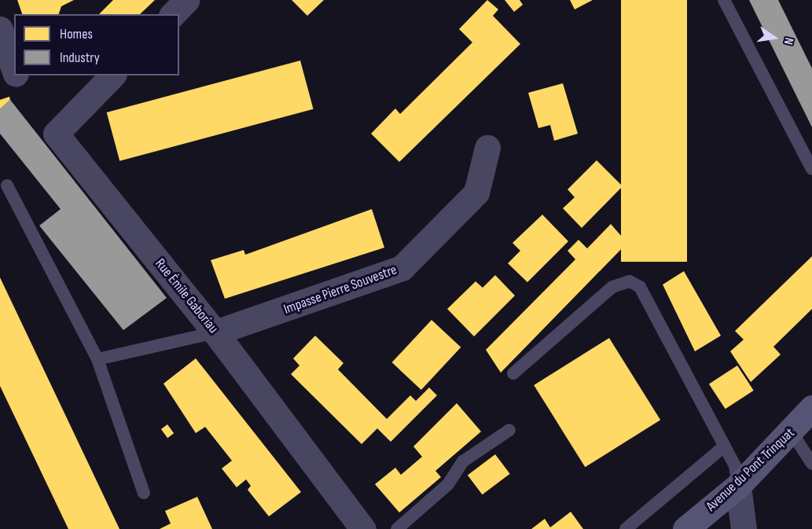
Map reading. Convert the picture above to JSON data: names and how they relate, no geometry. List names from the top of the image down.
{
  "streets": {
    "street": ["Impasse Pierre Souvestre", "Rue Émile Gaboriau", "Avenue du Pont Trinquat"]
  },
  "crossings": [
    ["Impasse Pierre Souvestre", "Rue Émile Gaboriau"]
  ],
  "legend": ["Homes", "Industry"],
  "north": "right"
}
